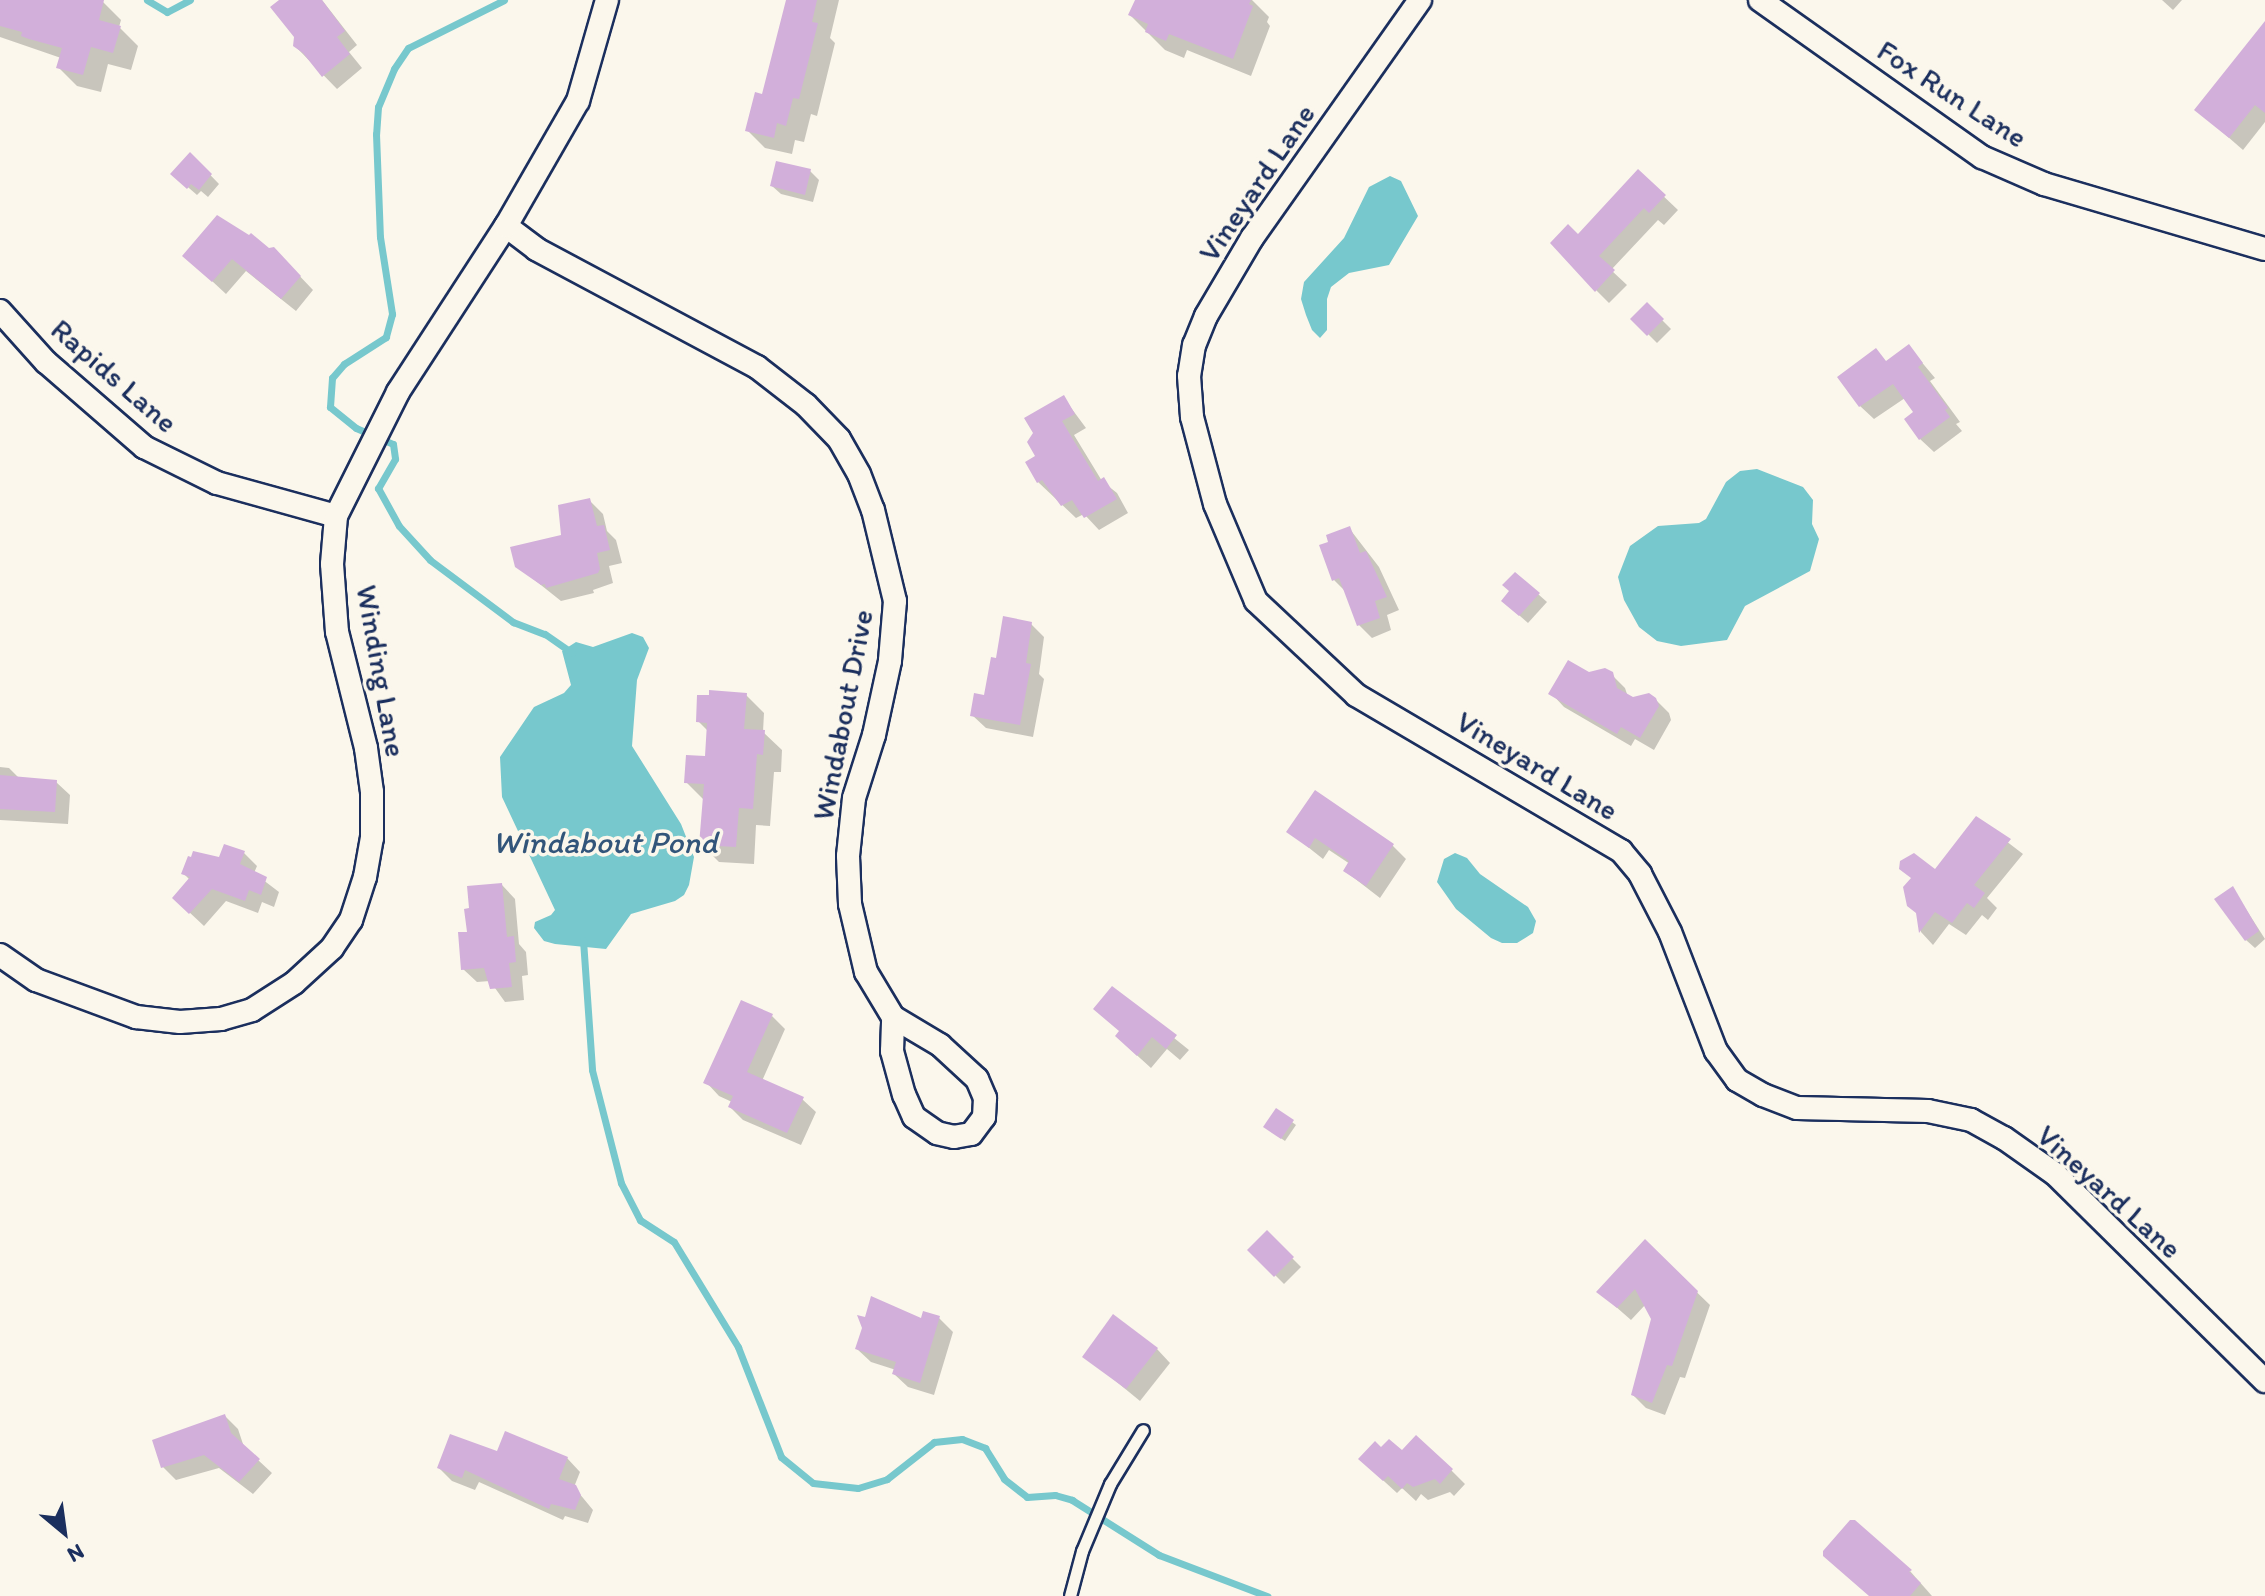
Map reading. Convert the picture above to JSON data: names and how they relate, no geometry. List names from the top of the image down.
{
  "streets": {
    "street": [
      "Fox Run Lane",
      "Vineyard Lane",
      "Rapids Lane",
      "Winding Lane",
      "Windabout Drive"
    ]
  },
  "crossings": [
    ["Rapids Lane", "Winding Lane"],
    ["Winding Lane", "Windabout Drive"]
  ],
  "water": ["Windabout Pond"],
  "north": "bottom right"
}
